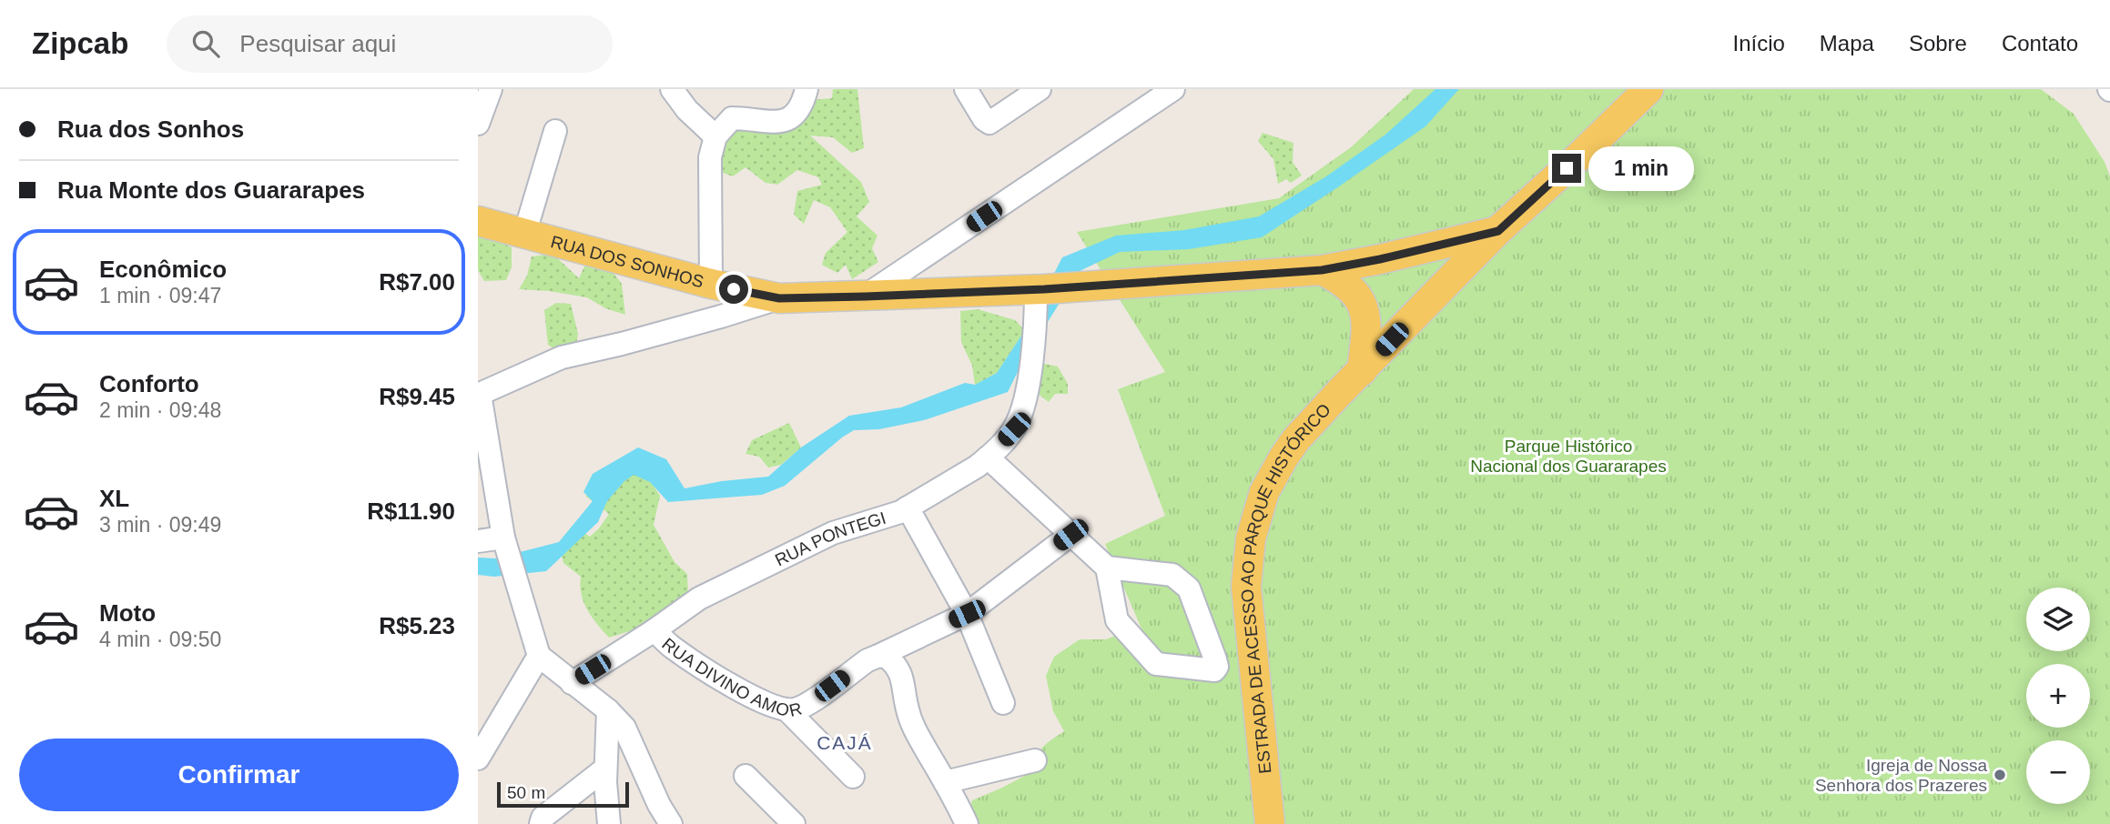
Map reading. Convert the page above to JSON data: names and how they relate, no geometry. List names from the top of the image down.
{
  "streets": {
    "main road": ["RUA DOS SONHOS", "ESTRADA DE ACESSO AO PARQUE HISTÓRICO"],
    "street": ["RUA PONTEGI", "RUA DIVINO AMOR"]
  },
  "crossings": [
    ["RUA DOS SONHOS", "RUA PONTEGI"],
    ["RUA DOS SONHOS", "ESTRADA DE ACESSO AO PARQUE HISTÓRICO"],
    ["RUA PONTEGI", "RUA DIVINO AMOR"]
  ],
  "districts": ["CAJÁ"],
  "parks": ["Parque Histórico Nacional dos Guararapes"],
  "places": ["Igreja de Nossa Senhora dos Prazeres"],
  "scale_bar": "50 m",
  "page": {
    "header": "Zipcab",
    "search": "Pesquisar aqui",
    "nav": [
      "Início",
      "Mapa",
      "Sobre",
      "Contato"
    ],
    "banner": ["Rua dos Sonhos", "Rua Monte dos Guararapes"],
    "bubble": "1 min",
    "list": [
      {
        "name": "Econômico",
        "note": "1 min · 09:47",
        "value": "R$7.00"
      },
      {
        "name": "Conforto",
        "note": "2 min · 09:48",
        "value": "R$9.45"
      },
      {
        "name": "XL",
        "note": "3 min · 09:49",
        "value": "R$11.90"
      },
      {
        "name": "Moto",
        "note": "4 min · 09:50",
        "value": "R$5.23"
      }
    ],
    "map_buttons": ["+", "−"],
    "buttons": "Confirmar",
    "scale": "50 m"
  }
}
